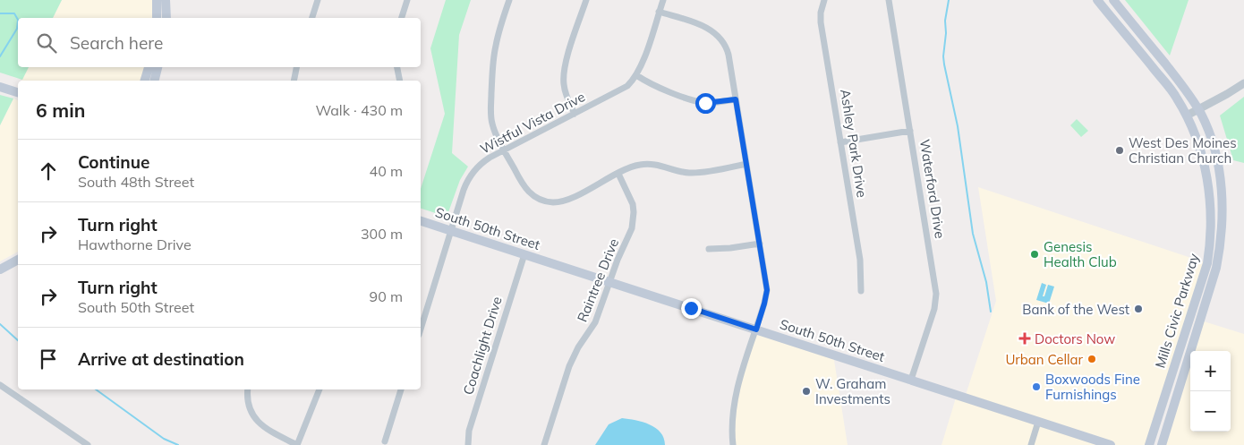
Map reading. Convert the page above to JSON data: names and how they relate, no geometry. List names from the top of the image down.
{
  "streets": {
    "main road": ["South 50th Street", "Mills Civic Parkway"],
    "street": [
      "Wistful Vista Drive",
      "Ashley Park Drive",
      "Waterford Drive",
      "Raintree Drive",
      "Coachlight Drive"
    ]
  },
  "crossings": [
    ["Wistful Vista Drive", "South 50th Street"],
    ["Waterford Drive", "South 50th Street"],
    ["South 50th Street", "Raintree Drive"],
    ["South 50th Street", "Coachlight Drive"]
  ],
  "places": {
    "other": [
      "West Des Moines Christian Church",
      "Genesis Health Club",
      "Bank of the West",
      "Urban Cellar",
      "Boxwoods Fine Furnishings",
      "W. Graham Investments"
    ],
    "health": ["Doctors Now"]
  },
  "page": {
    "search": "Search here",
    "heading": ["6 min", "Walk · 430 m"],
    "list": [
      ["Continue", "South 48th Street", "40 m"],
      ["Turn right", "Hawthorne Drive", "300 m"],
      ["Turn right", "South 50th Street", "90 m"],
      "Arrive at destination"
    ],
    "map_buttons": ["+", "−"]
  }
}
